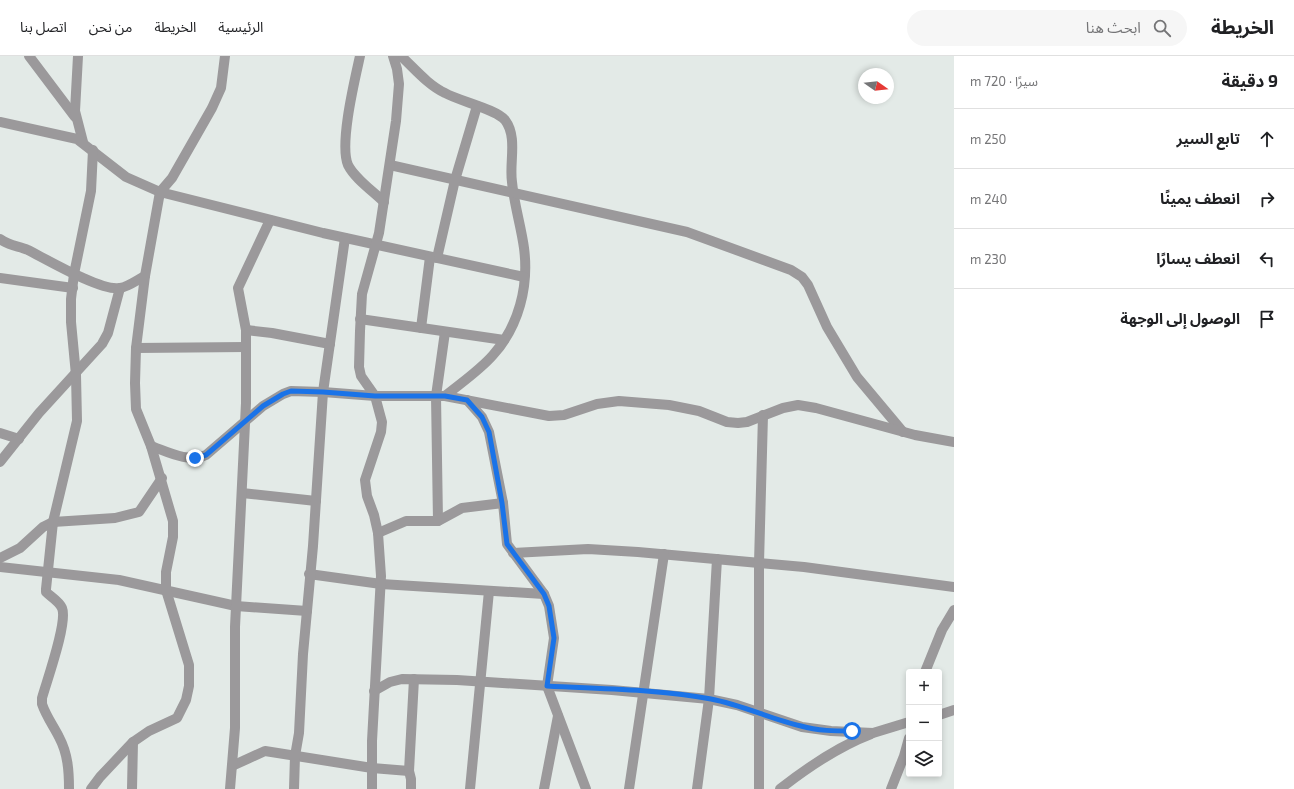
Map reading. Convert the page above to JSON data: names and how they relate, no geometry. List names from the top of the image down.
{
  "north": "right",
  "page": {
    "header": "الخريطة",
    "search": "ابحث هنا",
    "nav": [
      "الرئيسية",
      "الخريطة",
      "من نحن",
      "اتصل بنا"
    ],
    "heading": ["9 دقيقة", "سيرًا · 720 m"],
    "list": [
      ["تابع السير", "250 m"],
      ["انعطف يمينًا", "240 m"],
      ["انعطف يسارًا", "230 m"],
      "الوصول إلى الوجهة"
    ],
    "map_buttons": ["+", "−"]
  }
}
